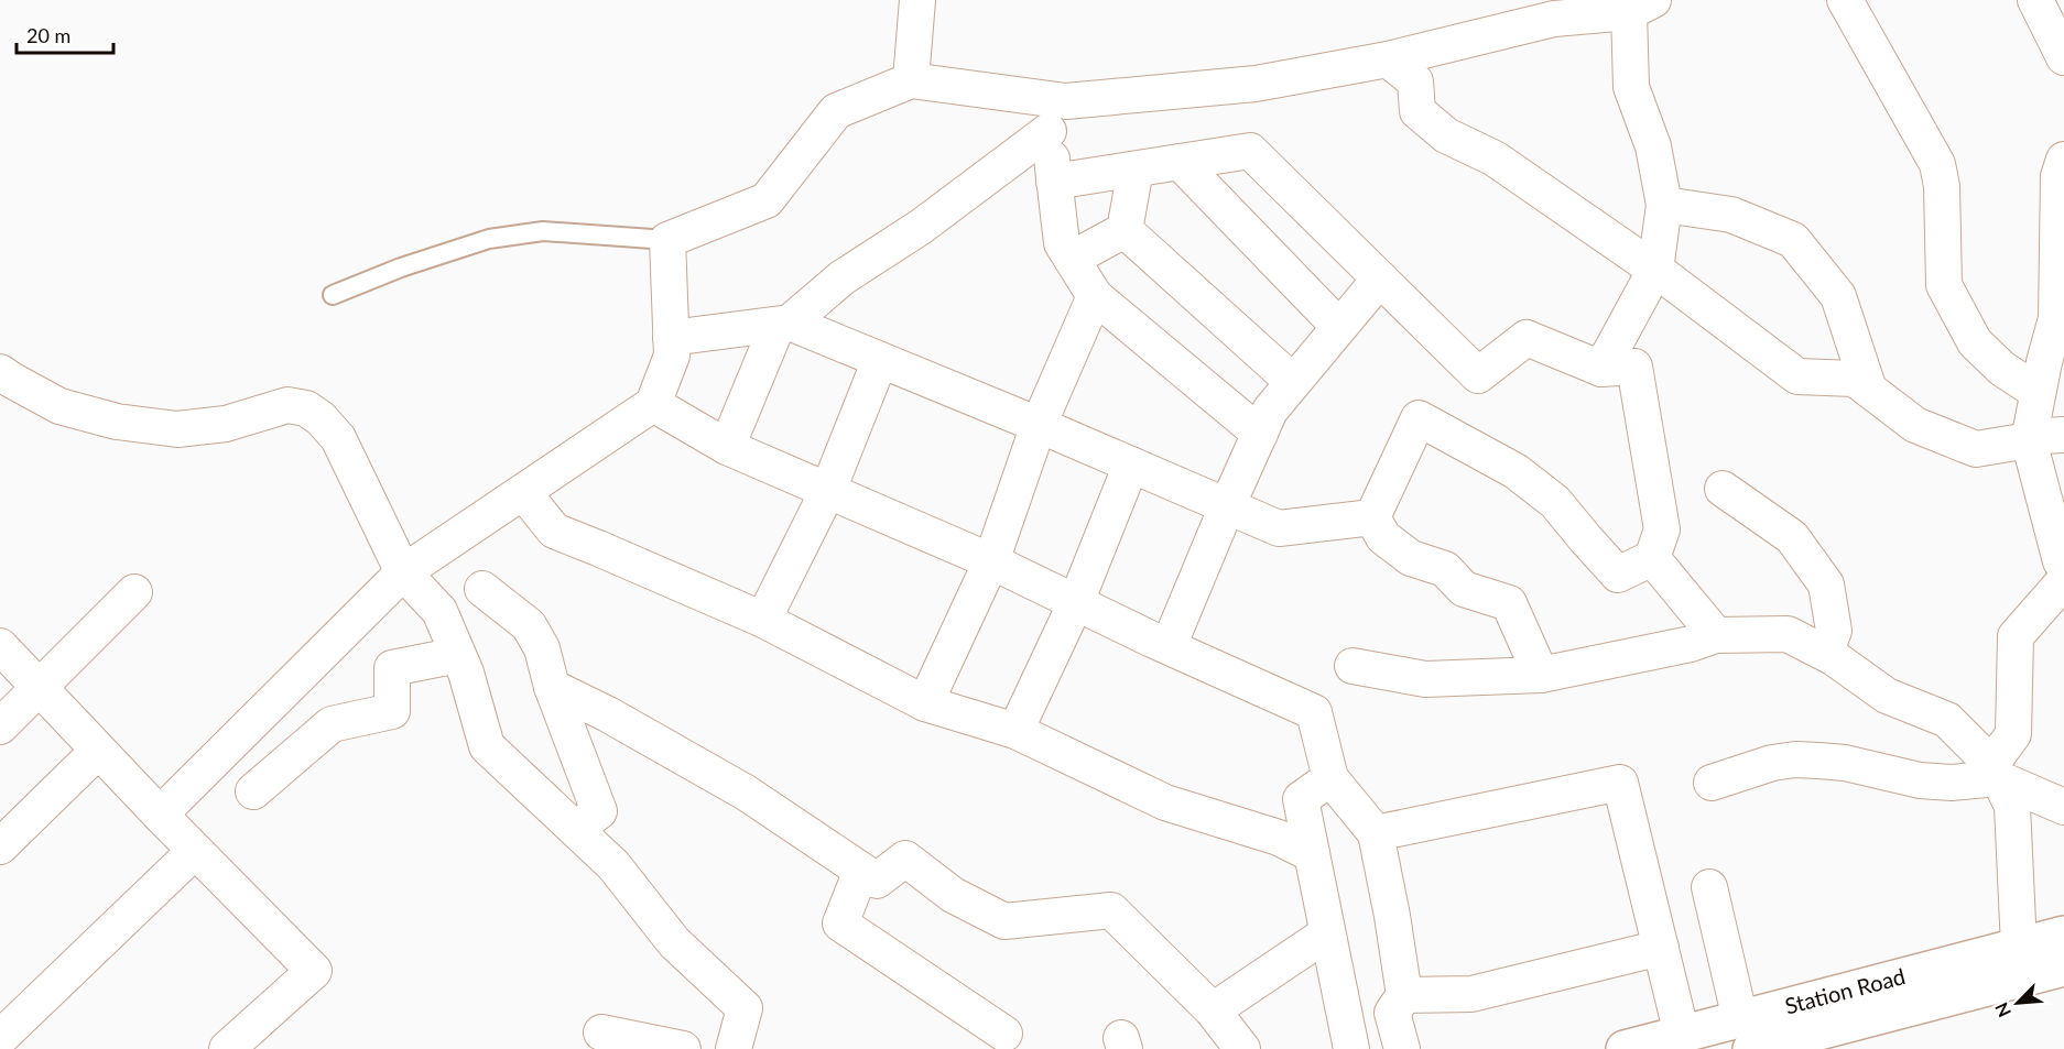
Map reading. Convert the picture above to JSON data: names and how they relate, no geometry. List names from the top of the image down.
{
  "streets": {
    "street": ["Station Road"]
  },
  "scale_bar": "20 m",
  "north": "bottom left"
}
